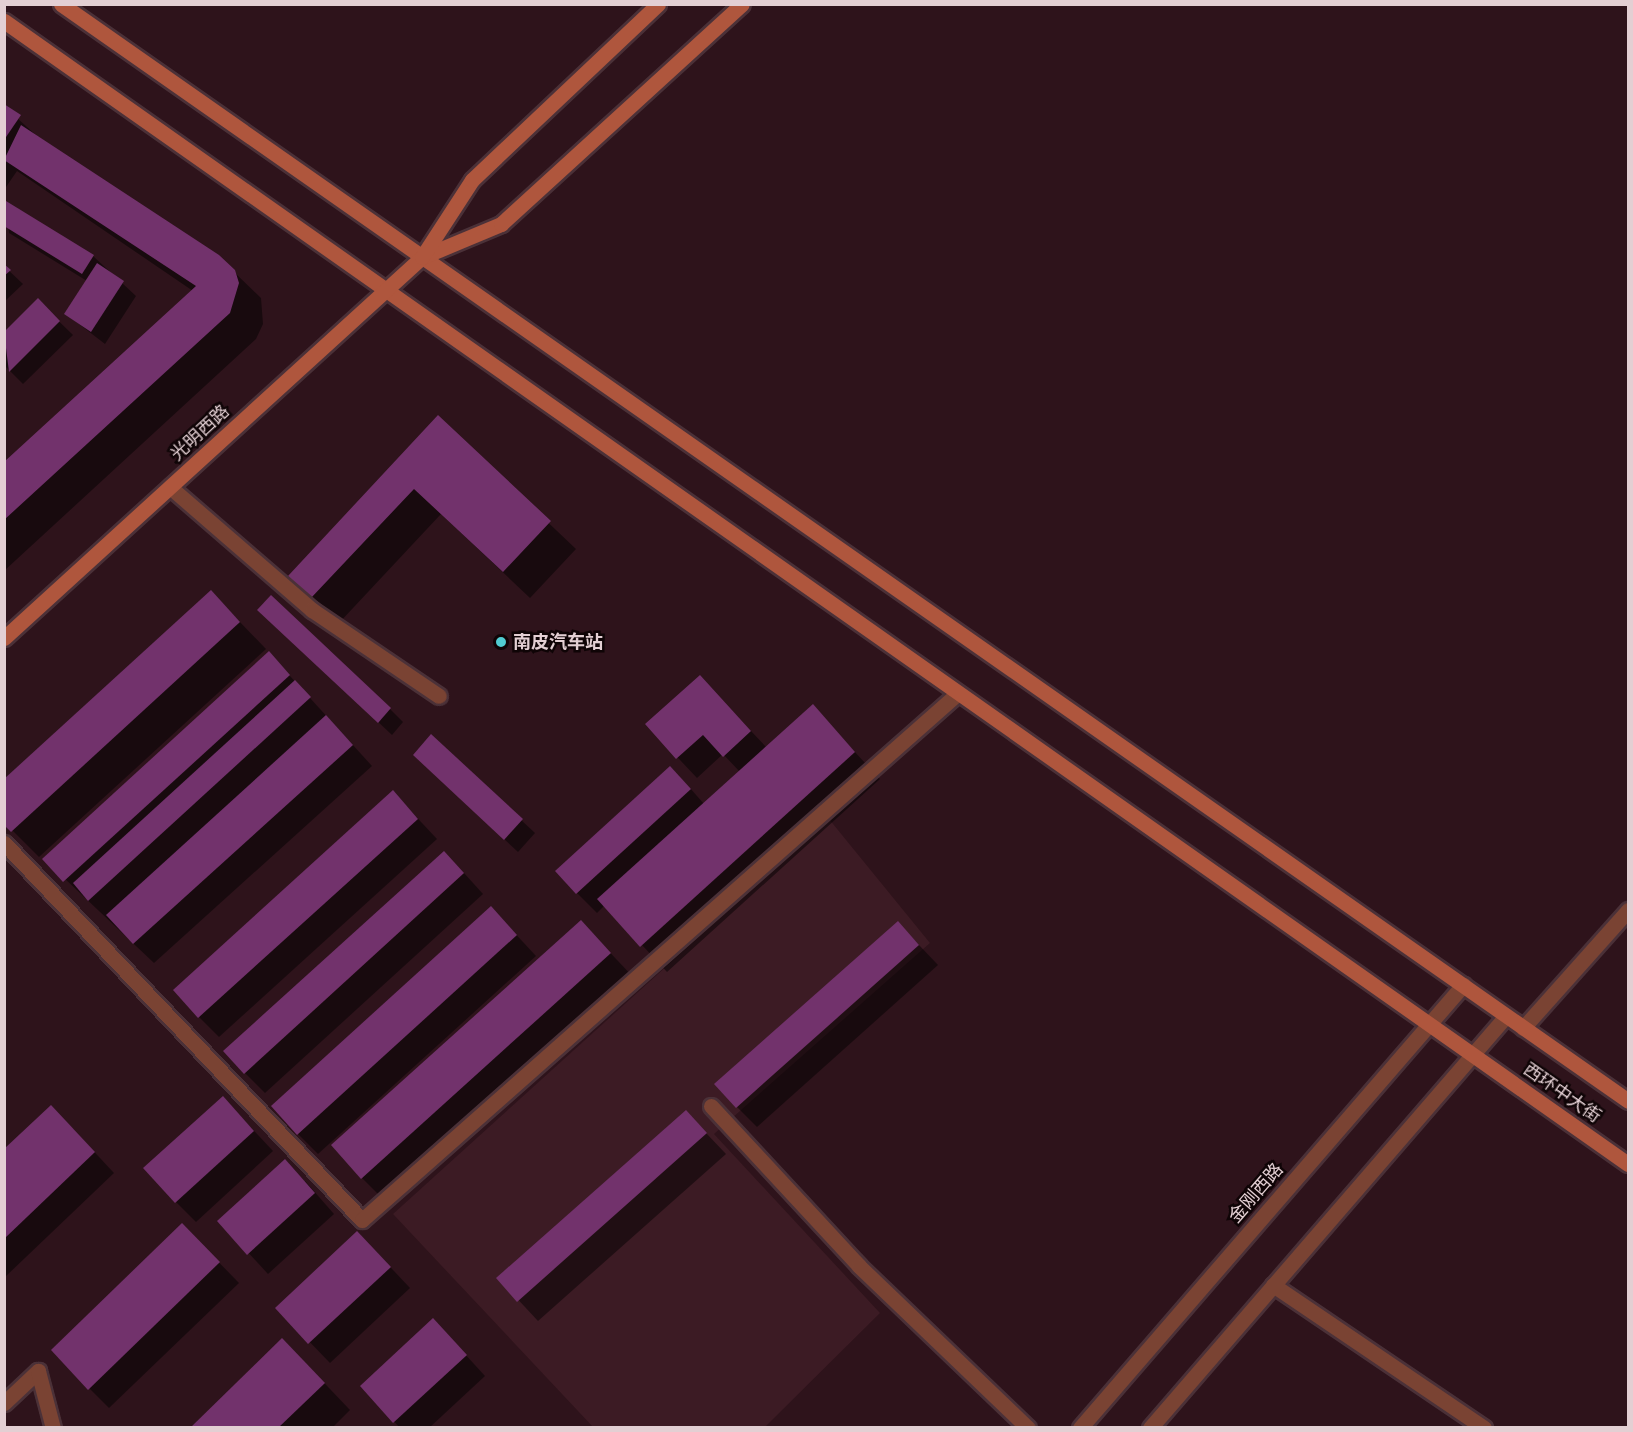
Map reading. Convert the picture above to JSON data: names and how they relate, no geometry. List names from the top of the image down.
{
  "streets": {
    "main road": ["光明西路", "西环中大街"],
    "street": ["金刚西路"]
  },
  "crossings": [
    ["光明西路", "西环中大街"],
    ["西环中大街", "金刚西路"]
  ],
  "places": ["南皮汽车站"]
}
